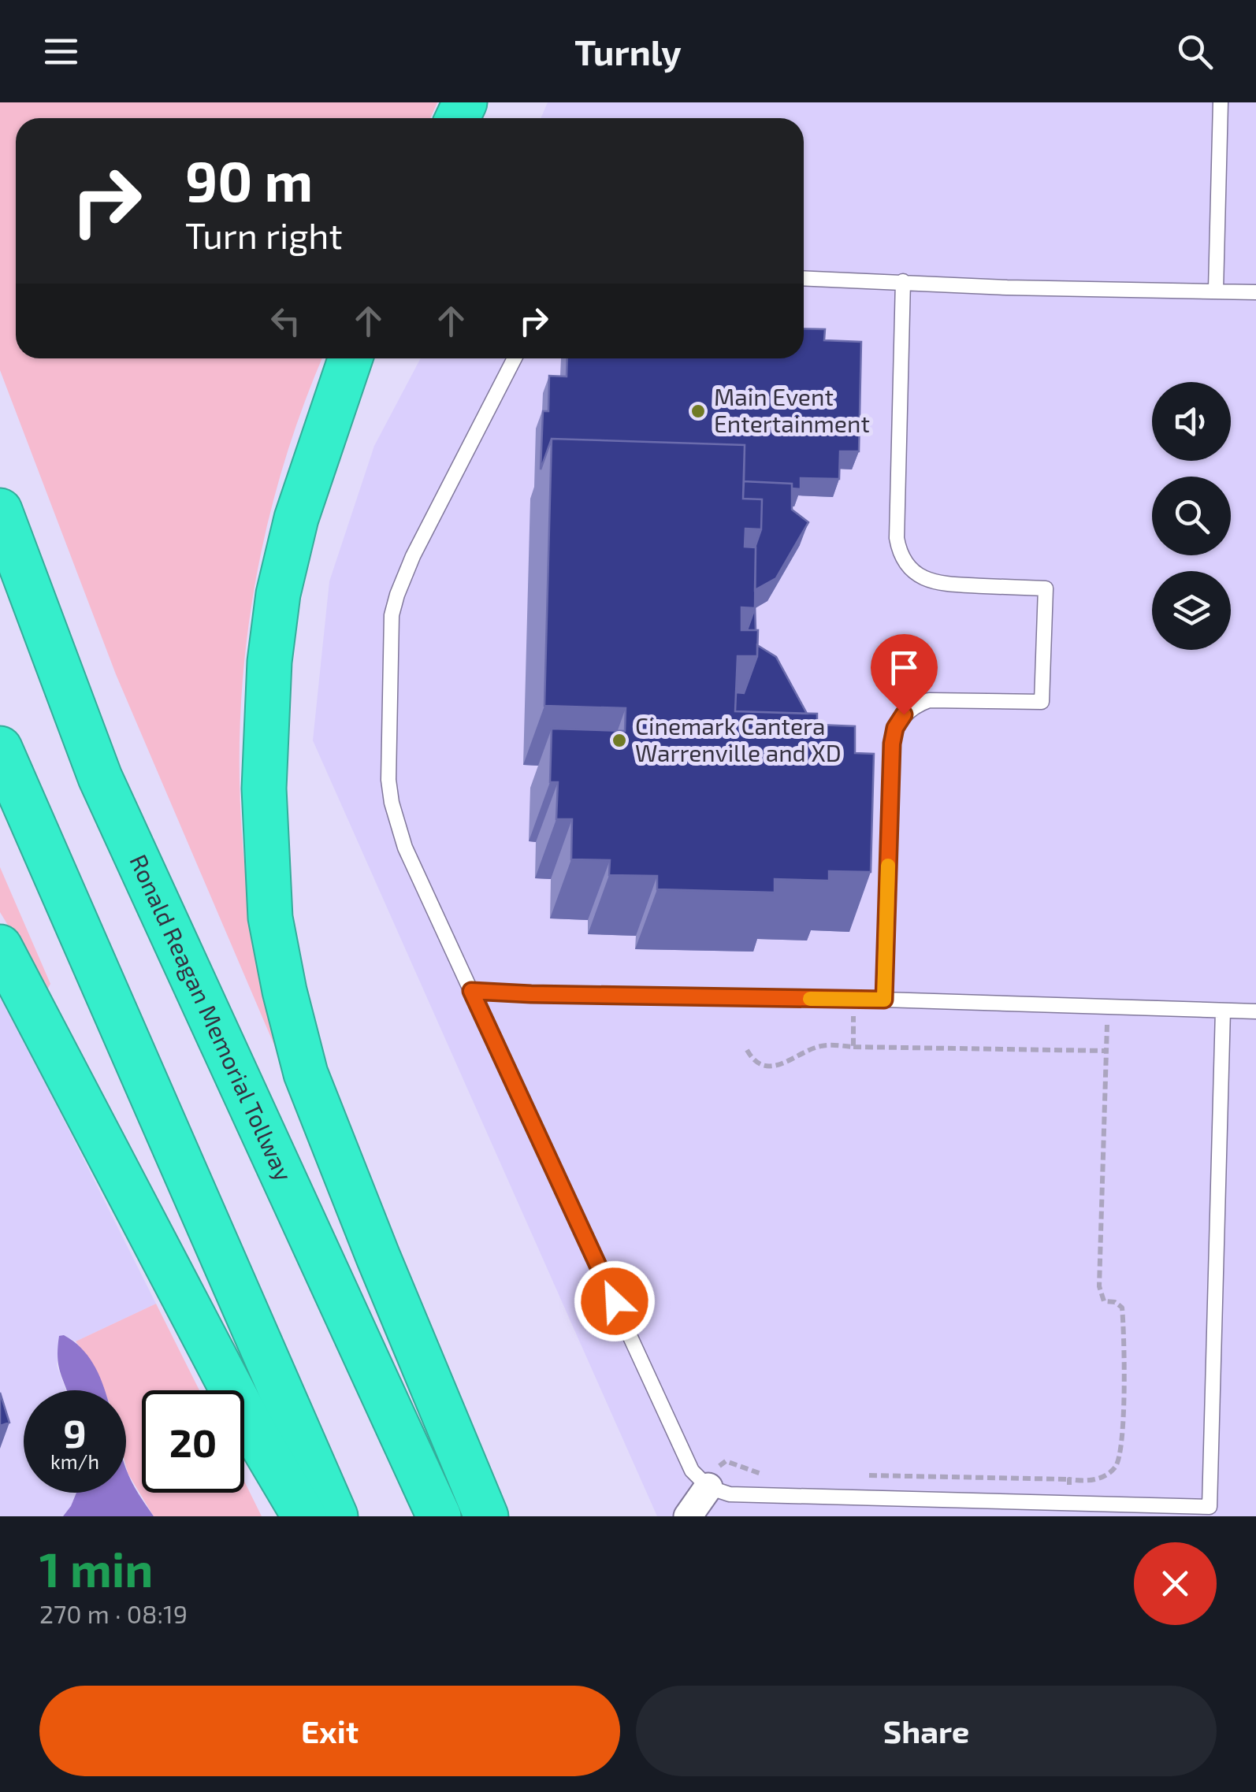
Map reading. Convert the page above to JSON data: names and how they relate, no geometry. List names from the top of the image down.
{
  "streets": {
    "highway": ["Ronald Reagan Memorial Tollway"]
  },
  "places": ["Main Event Entertainment", "Cinemark Cantera Warrenville and XD"],
  "page": {
    "header": "Turnly",
    "turn": ["90 m", "Turn right"],
    "speed": "9 km/h",
    "limit": "20",
    "heading": ["1 min", "270 m · 08:19"],
    "buttons": ["Exit", "Share"]
  }
}
